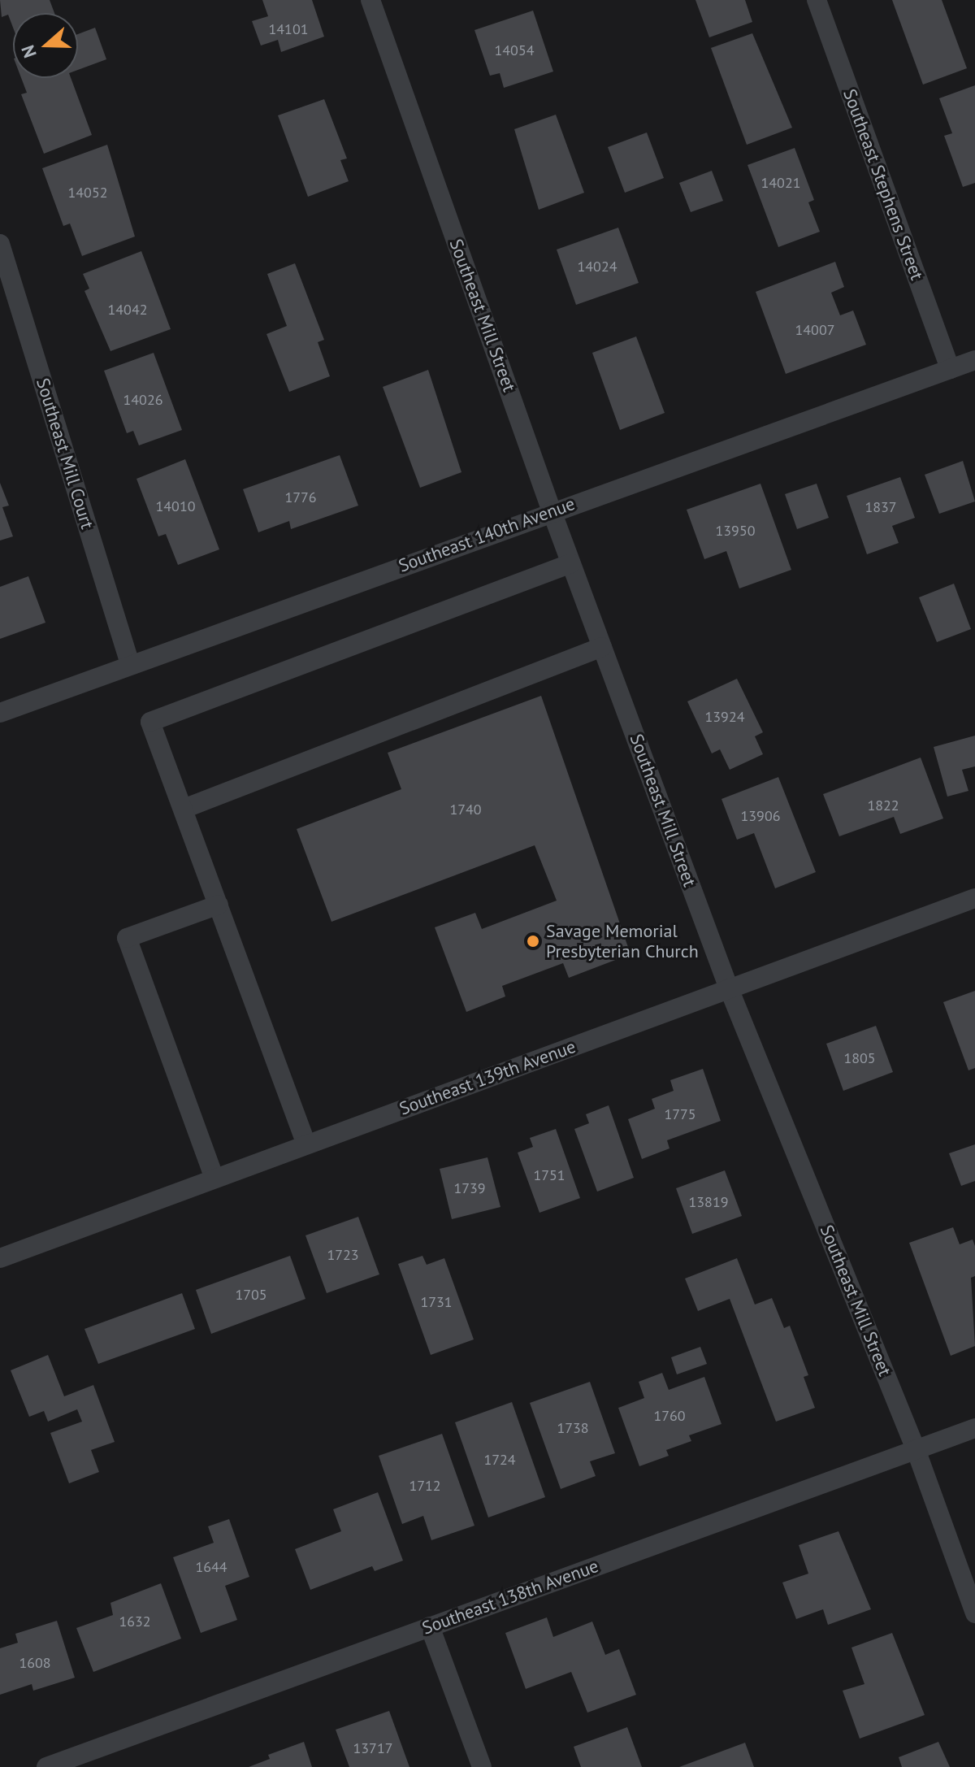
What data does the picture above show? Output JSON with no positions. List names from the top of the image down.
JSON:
{
  "streets": {
    "street": [
      "Southeast Stephens Street",
      "Southeast Mill Street",
      "Southeast Mill Court",
      "Southeast 140th Avenue",
      "Southeast 139th Avenue",
      "Southeast 138th Avenue"
    ]
  },
  "crossings": [
    ["Southeast Stephens Street", "Southeast 140th Avenue"],
    ["Southeast Mill Street", "Southeast 140th Avenue"],
    ["Southeast Mill Street", "Southeast 139th Avenue"],
    ["Southeast Mill Street", "Southeast 138th Avenue"],
    ["Southeast Mill Court", "Southeast 140th Avenue"]
  ],
  "places": ["Savage Memorial Presbyterian Church"],
  "house_numbers": [
    "14101",
    "14054",
    "14021",
    "14052",
    "14024",
    "14042",
    "14007",
    "14026",
    "1776",
    "14010",
    "1837",
    "13950",
    "13924",
    "1822",
    "1740",
    "13906",
    "1805",
    "1775",
    "1751",
    "1739",
    "13819",
    "1723",
    "1705",
    "1731",
    "1760",
    "1738",
    "1724",
    "1712",
    "1644",
    "1632",
    "1608",
    "13717"
  ],
  "north": "left"
}
